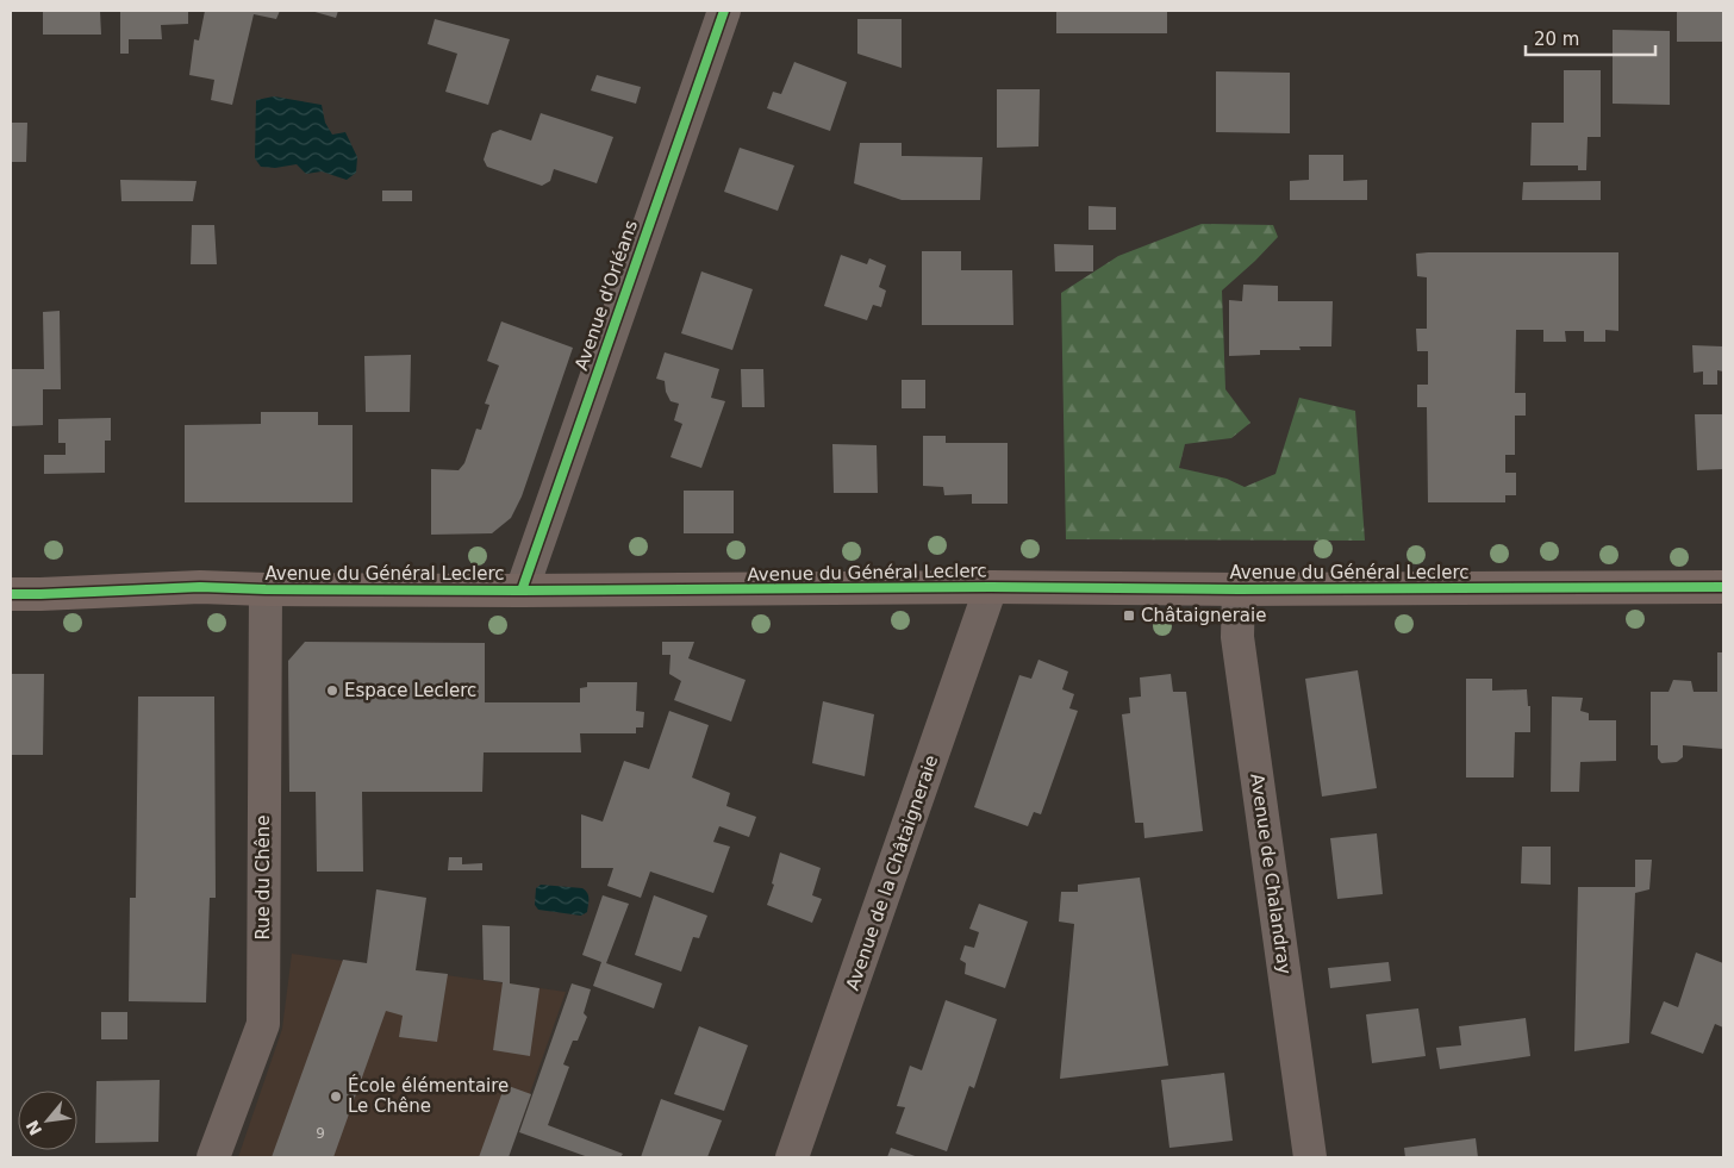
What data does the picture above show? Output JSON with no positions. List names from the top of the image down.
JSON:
{
  "streets": {
    "main road": ["Avenue du Général Leclerc"],
    "street": [
      "Avenue d'Orléans",
      "Avenue de la Châtaigneraie",
      "Avenue de Chalandray",
      "Rue du Chêne"
    ]
  },
  "crossings": [
    ["Avenue d'Orléans", "Avenue du Général Leclerc"],
    ["Avenue du Général Leclerc", "Avenue de la Châtaigneraie"],
    ["Avenue du Général Leclerc", "Avenue de Chalandray"],
    ["Avenue du Général Leclerc", "Rue du Chêne"]
  ],
  "places": {
    "transit": ["Châtaigneraie"],
    "other": ["Espace Leclerc", "École élémentaire Le Chêne"]
  },
  "house_numbers": ["9"],
  "scale_bar": "20 m",
  "north": "bottom left"
}
